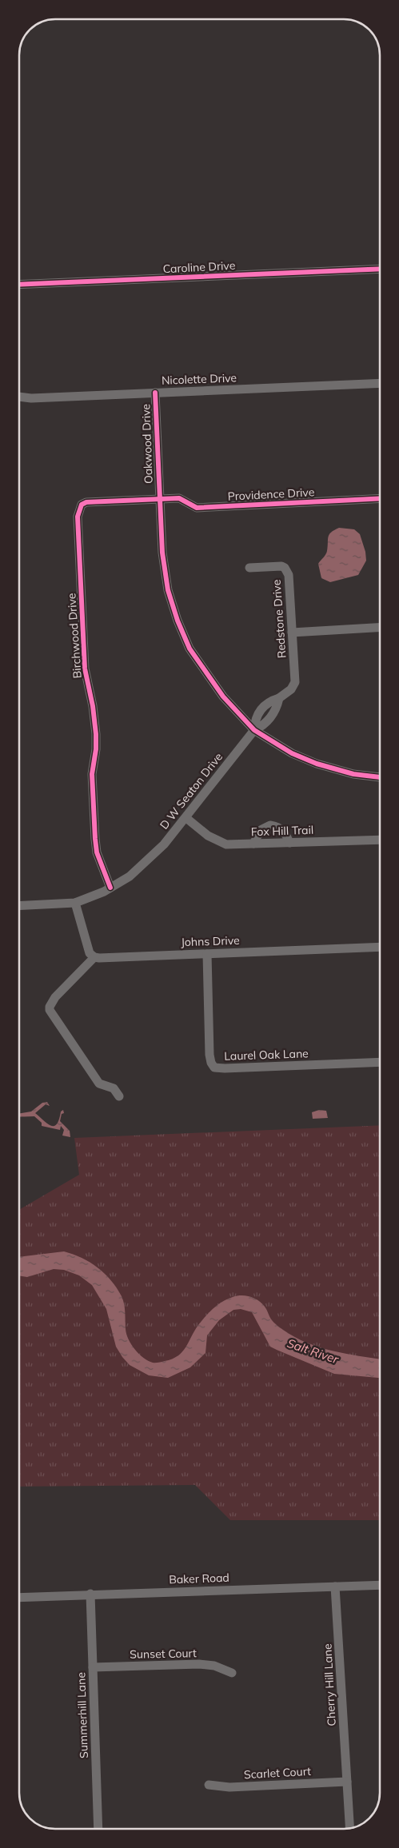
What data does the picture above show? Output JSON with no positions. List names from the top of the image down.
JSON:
{
  "streets": {
    "street": [
      "Caroline Drive",
      "Nicolette Drive",
      "Oakwood Drive",
      "Providence Drive",
      "Redstone Drive",
      "Birchwood Drive",
      "D W Seaton Drive",
      "Fox Hill Trail",
      "Johns Drive",
      "Laurel Oak Lane",
      "Baker Road",
      "Sunset Court",
      "Cherry Hill Lane",
      "Summerhill Lane",
      "Scarlet Court"
    ]
  },
  "crossings": [
    ["Nicolette Drive", "Oakwood Drive"],
    ["Oakwood Drive", "Providence Drive"],
    ["Oakwood Drive", "Redstone Drive"],
    ["Oakwood Drive", "Birchwood Drive"],
    ["Oakwood Drive", "D W Seaton Drive"],
    ["Providence Drive", "Birchwood Drive"],
    ["Redstone Drive", "D W Seaton Drive"],
    ["Birchwood Drive", "D W Seaton Drive"],
    ["D W Seaton Drive", "Fox Hill Trail"],
    ["Johns Drive", "Laurel Oak Lane"],
    ["Baker Road", "Cherry Hill Lane"],
    ["Baker Road", "Summerhill Lane"],
    ["Sunset Court", "Summerhill Lane"],
    ["Cherry Hill Lane", "Scarlet Court"]
  ],
  "water": ["Salt River"]
}
